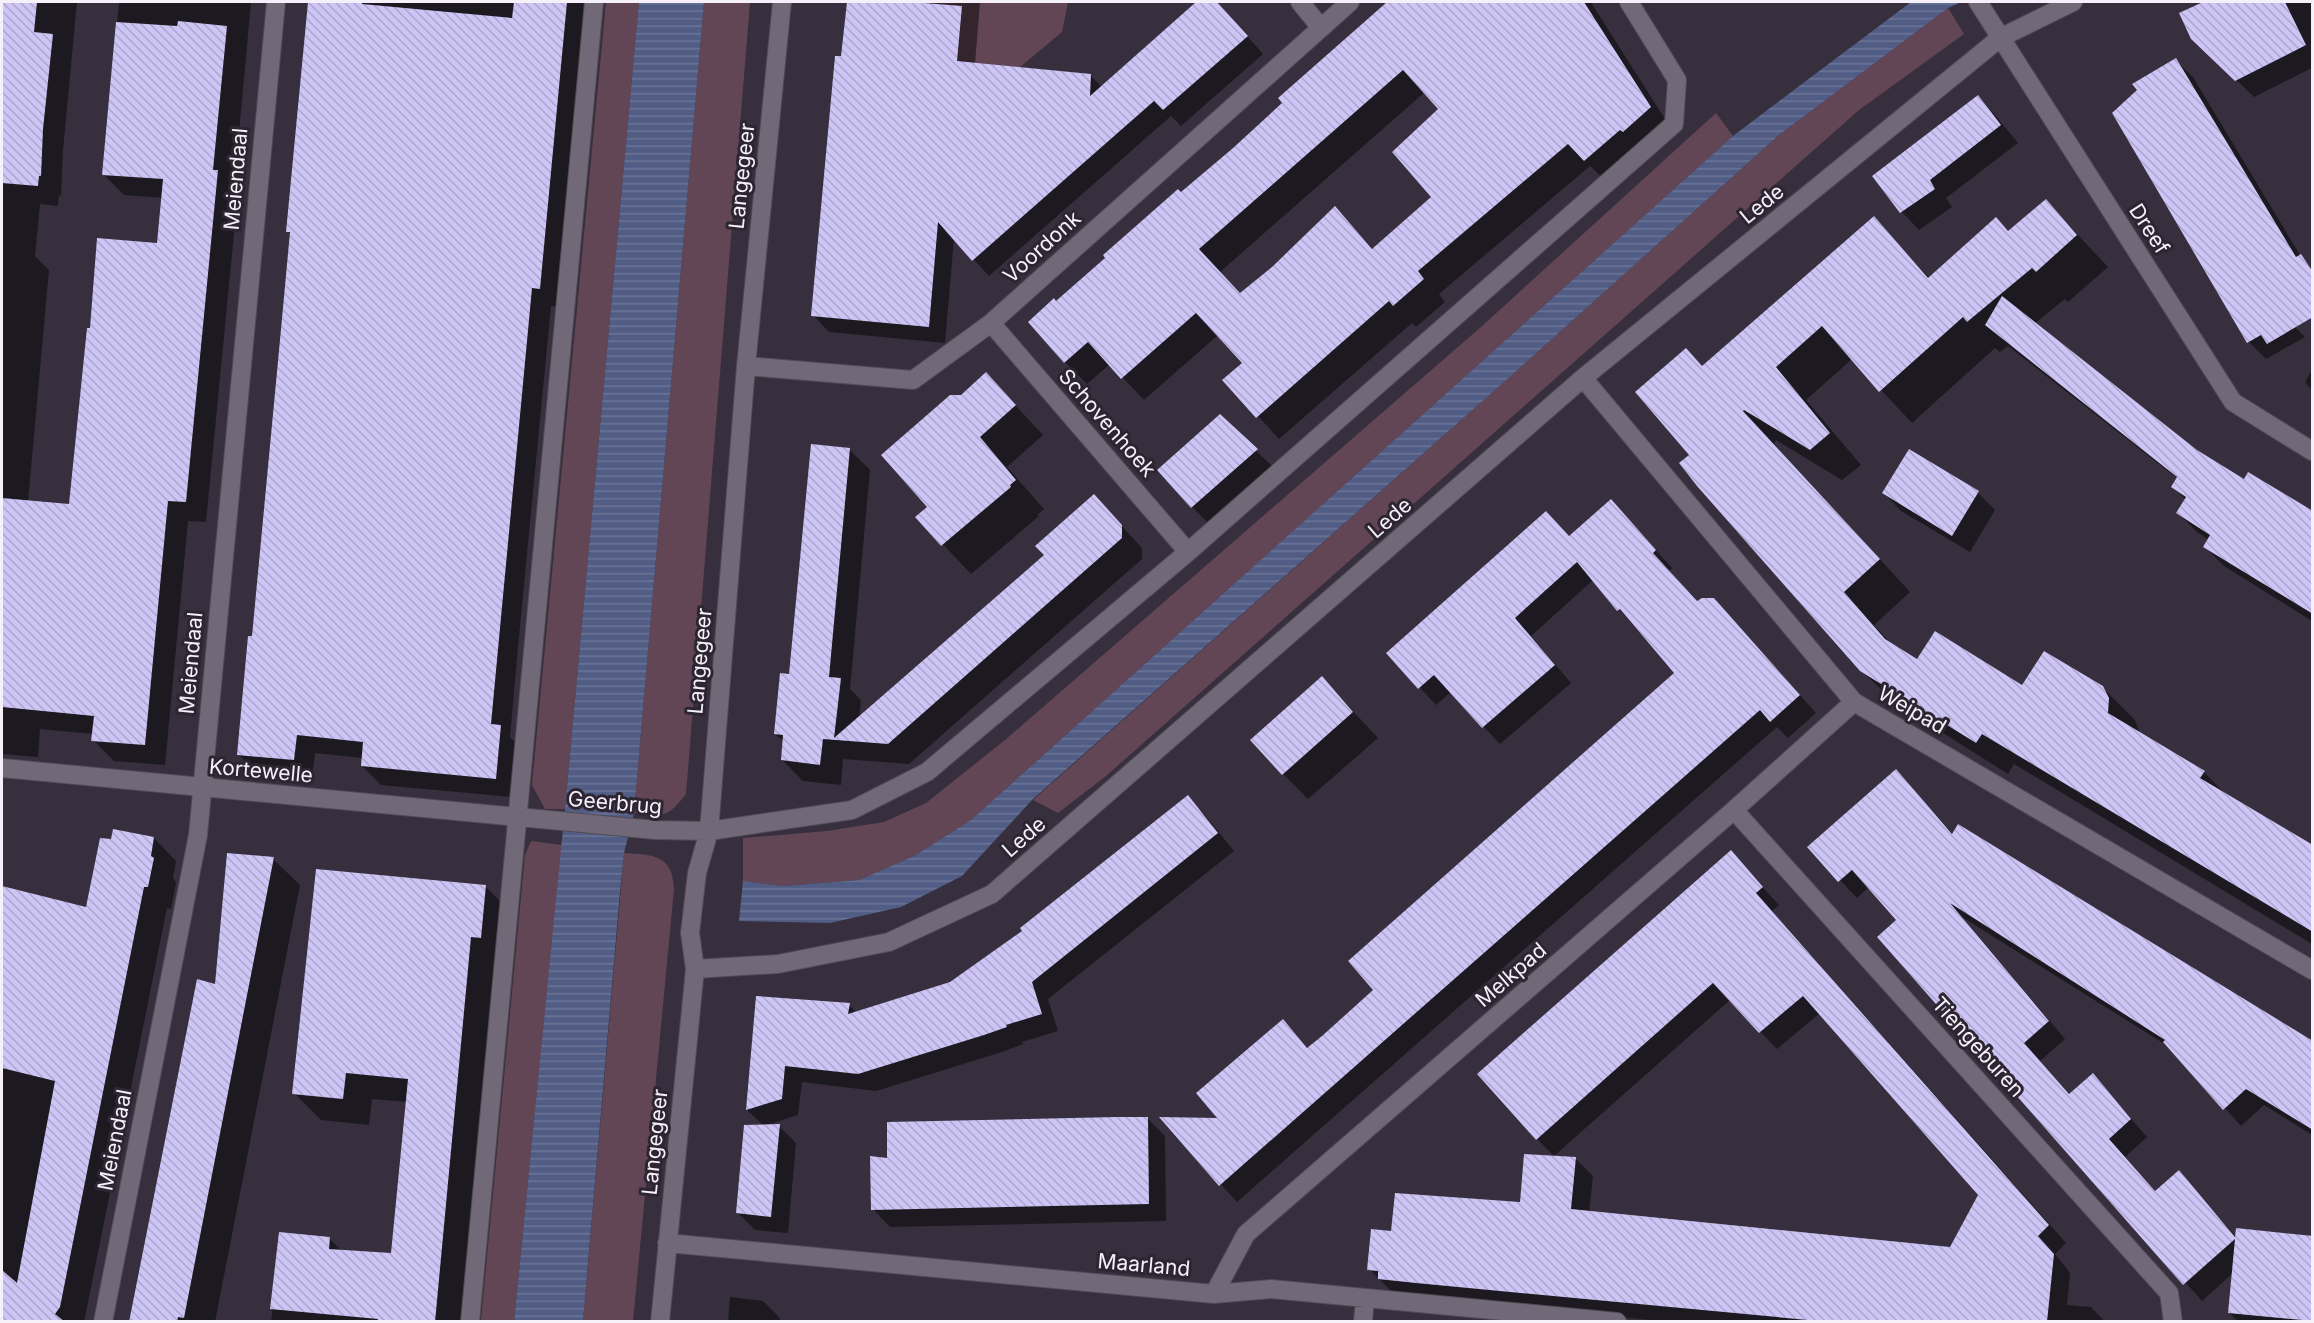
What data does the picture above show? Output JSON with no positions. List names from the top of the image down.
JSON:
{
  "streets": {
    "street": [
      "Langegeer",
      "Meiendaal",
      "Lede",
      "Dreef",
      "Voordonk",
      "Schovenhoek",
      "Weipad",
      "Kortewelle",
      "Geerbrug",
      "Melkpad",
      "Tiengeburen",
      "Maarland"
    ]
  },
  "crossings": [
    ["Langegeer", "Lede"],
    ["Langegeer", "Voordonk"],
    ["Langegeer", "Geerbrug"],
    ["Langegeer", "Maarland"],
    ["Meiendaal", "Kortewelle"],
    ["Lede", "Dreef"],
    ["Lede", "Weipad"],
    ["Voordonk", "Schovenhoek"],
    ["Weipad", "Melkpad"],
    ["Kortewelle", "Geerbrug"],
    ["Melkpad", "Tiengeburen"],
    ["Melkpad", "Maarland"]
  ]
}
